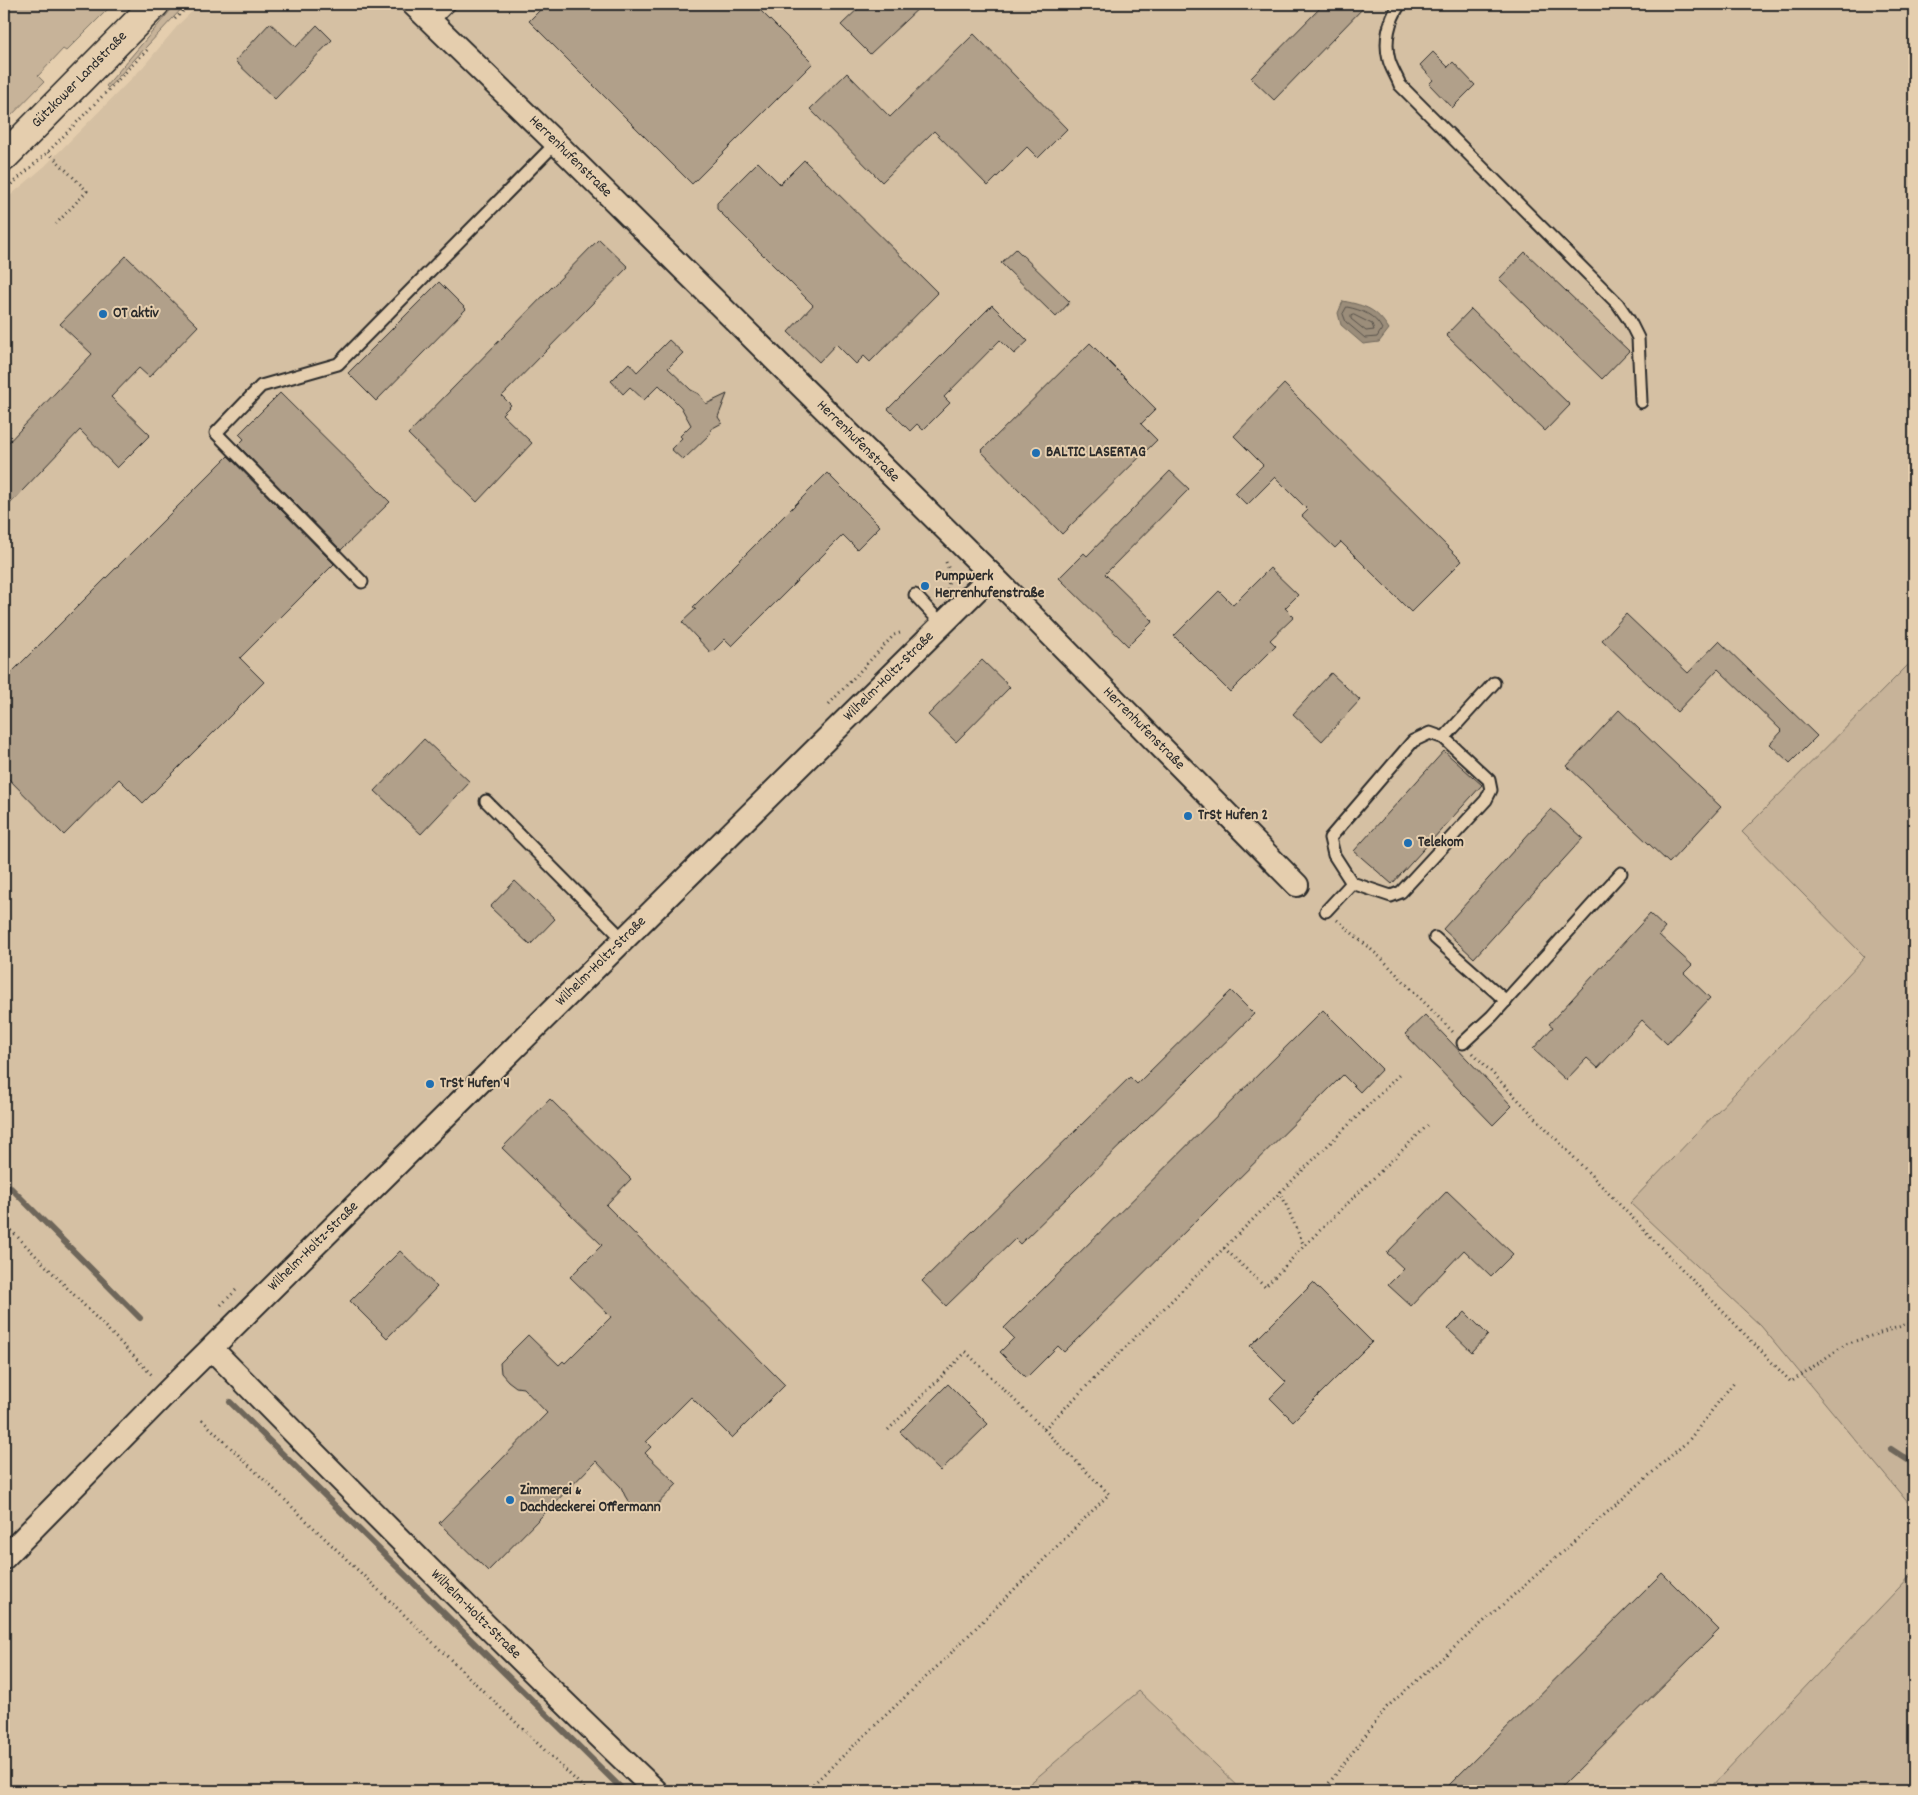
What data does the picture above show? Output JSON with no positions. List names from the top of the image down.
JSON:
{
  "streets": {
    "main road": ["Gützkower Landstraße"],
    "street": ["Herrenhufenstraße", "Wilhelm-Holtz-Straße"]
  },
  "crossings": [
    ["Herrenhufenstraße", "Wilhelm-Holtz-Straße"]
  ],
  "places": [
    "OT aktiv",
    "BALTIC LASERTAG",
    "Pumpwerk Herrenhufenstraße",
    "TrSt Hufen 2",
    "Telekom",
    "TrSt Hufen 4",
    "Zimmerei & Dachdeckerei Offermann"
  ]
}
